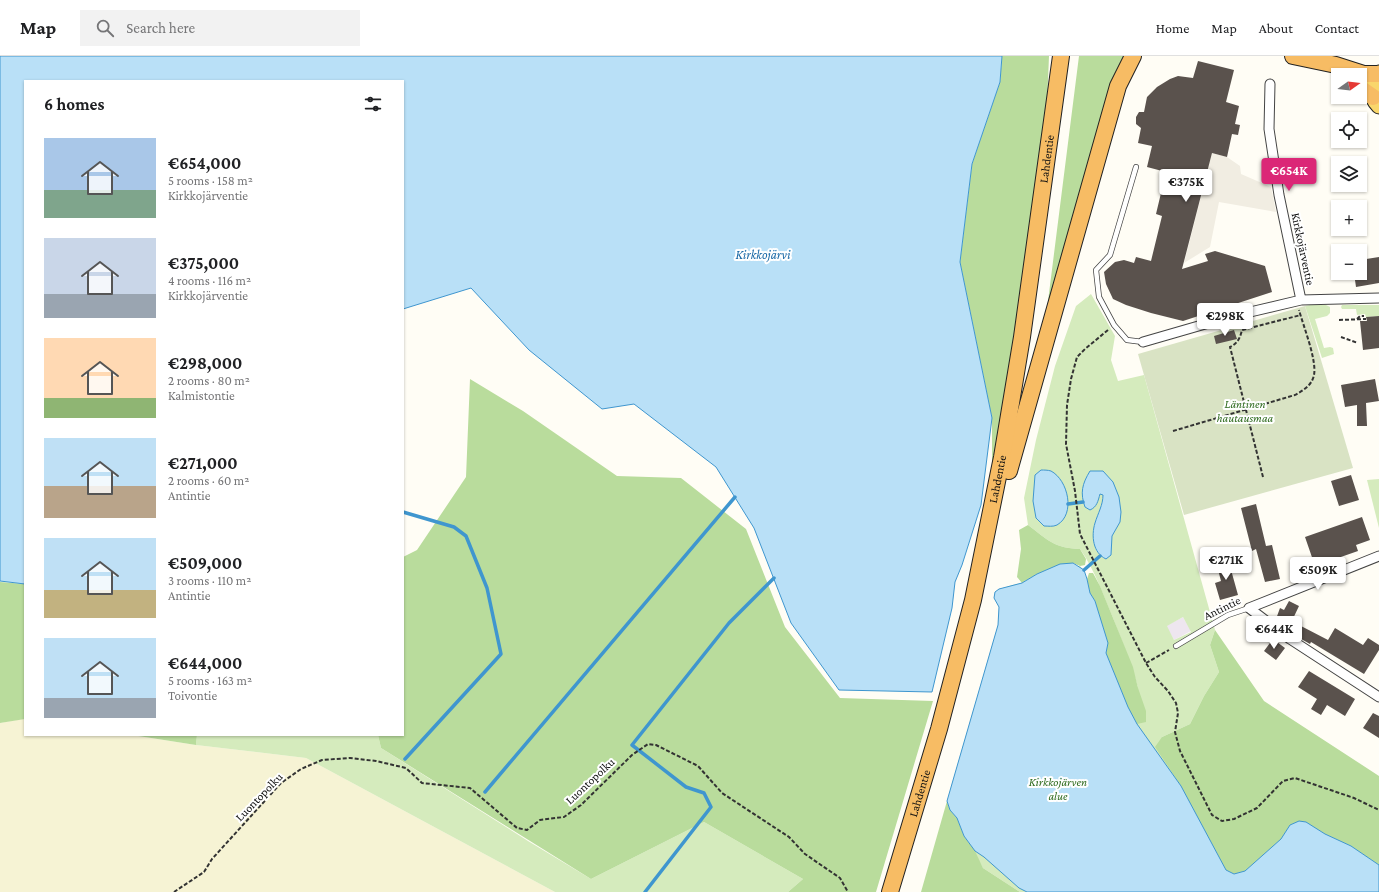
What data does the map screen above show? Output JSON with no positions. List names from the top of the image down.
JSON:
{
  "streets": {
    "highway": ["Lahdentie"],
    "street": ["Kirkkojärventie", "Antintie"],
    "path": ["Luontopolku"]
  },
  "water": ["Kirkkojärvi"],
  "parks": ["Läntinen hautausmaa", "Kirkkojärven alue"],
  "north": "right",
  "page": {
    "header": "Map",
    "search": "Search here",
    "nav": [
      "Home",
      "Map",
      "About",
      "Contact"
    ],
    "map_buttons": ["+", "−"],
    "heading": "6 homes",
    "list": [
      {
        "name": "€654,000",
        "note": "5 rooms · 158 m² · Kirkkojärventie"
      },
      {
        "name": "€375,000",
        "note": "4 rooms · 116 m² · Kirkkojärventie"
      },
      {
        "name": "€298,000",
        "note": "2 rooms · 80 m² · Kalmistontie"
      },
      {
        "name": "€271,000",
        "note": "2 rooms · 60 m² · Antintie"
      },
      {
        "name": "€509,000",
        "note": "3 rooms · 110 m² · Antintie"
      },
      {
        "name": "€644,000",
        "note": "5 rooms · 163 m² · Toivontie"
      }
    ],
    "price": [
      "€654K",
      "€375K",
      "€298K",
      "€271K",
      "€509K",
      "€644K"
    ]
  }
}
